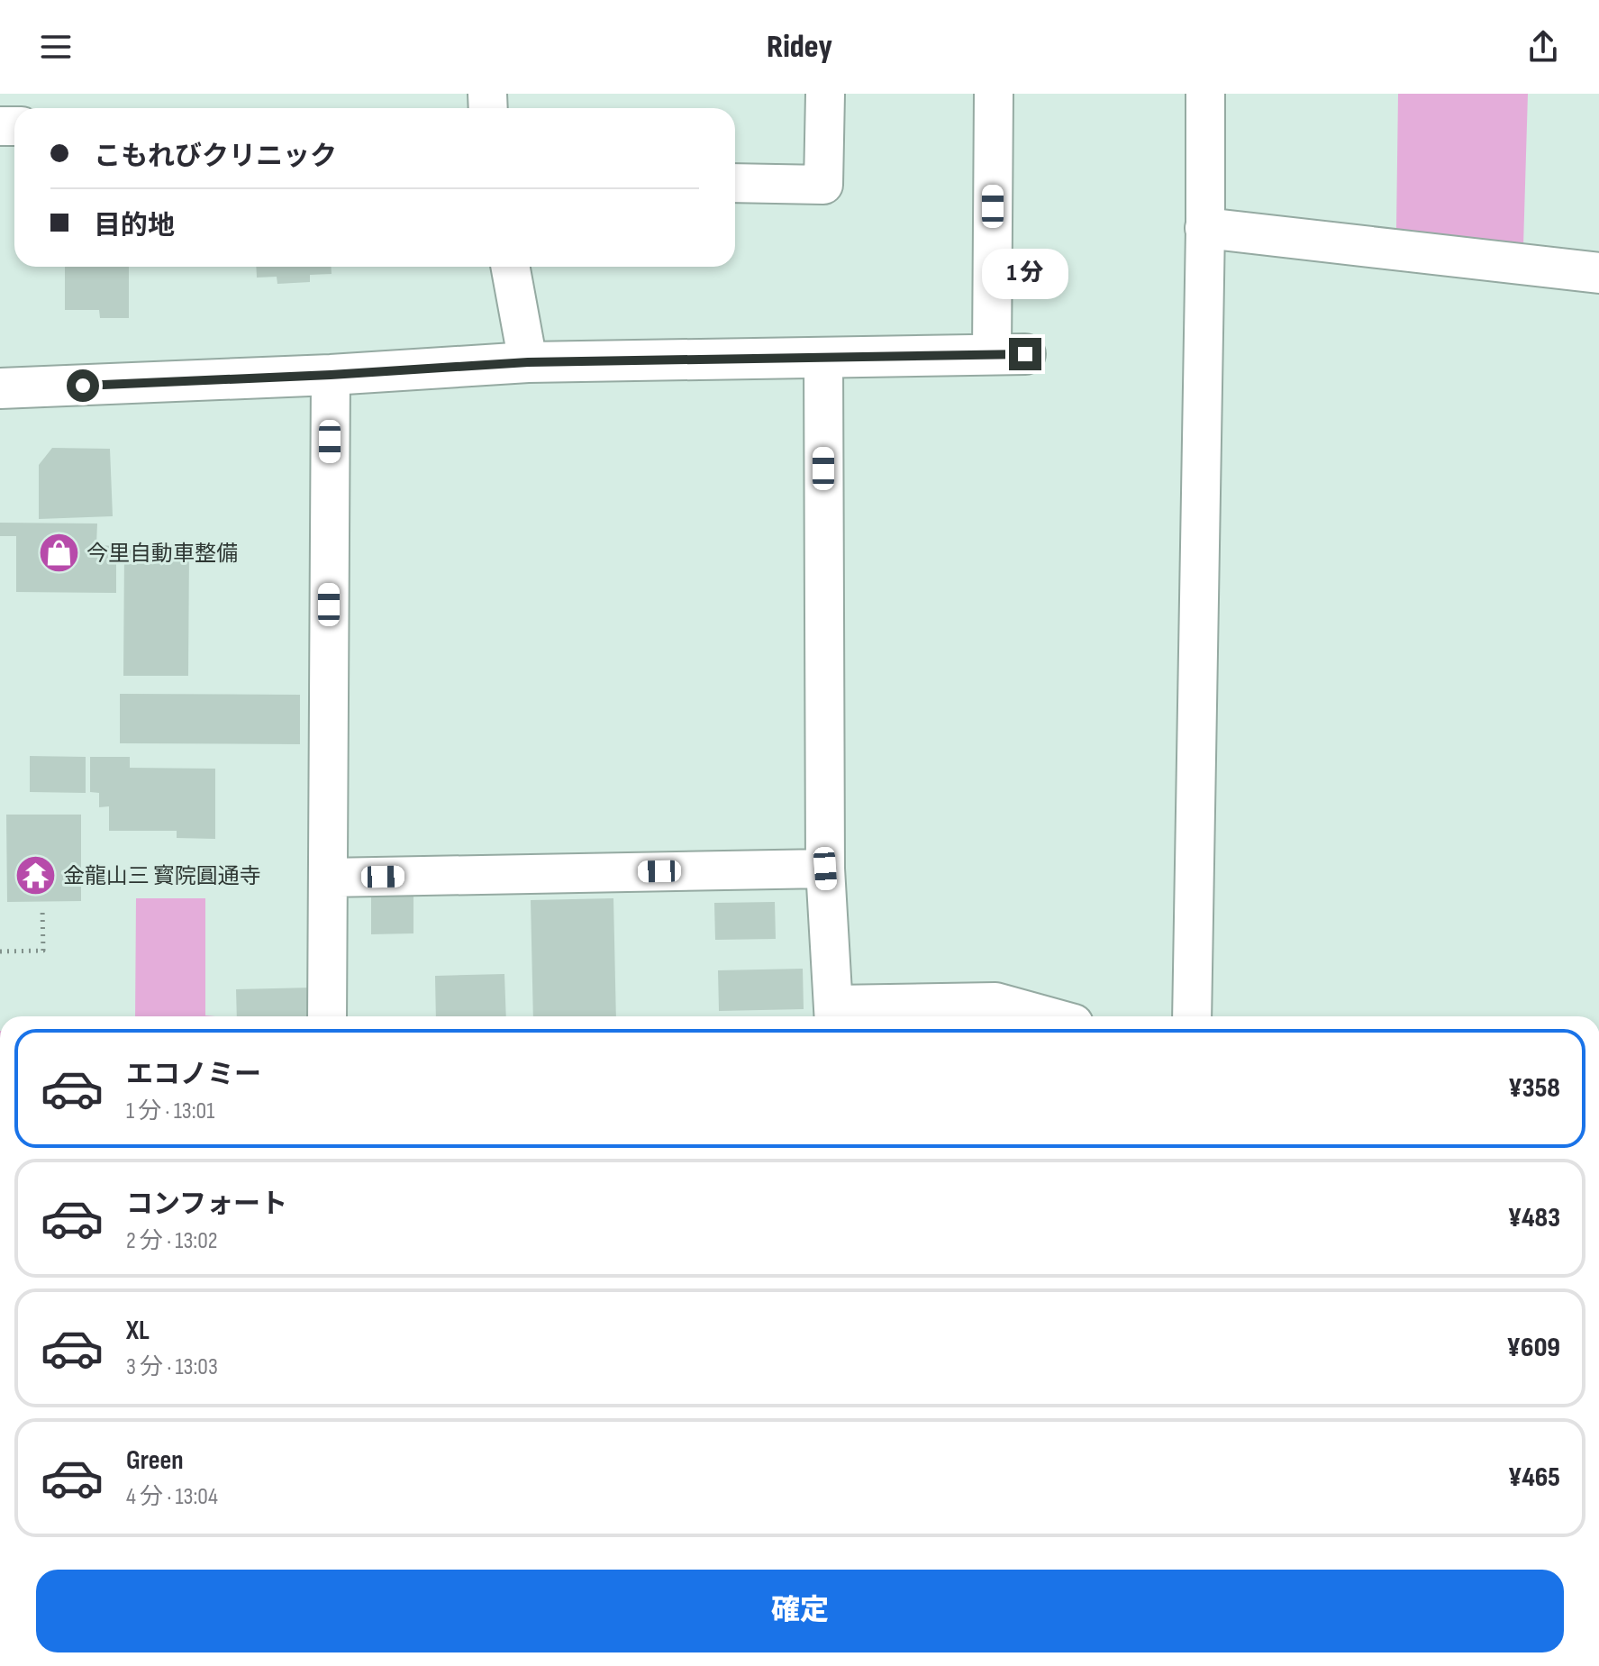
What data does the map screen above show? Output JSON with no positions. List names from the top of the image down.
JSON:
{
  "places": {
    "shop": ["今里自動車整備"],
    "temple": ["金龍山三 寳院圓通寺"]
  },
  "page": {
    "header": "Ridey",
    "banner": ["こもれびクリニック", "目的地"],
    "bubble": "1 分",
    "list": [
      {
        "name": "エコノミー",
        "note": "1 分 · 13:01",
        "value": "¥358"
      },
      {
        "name": "コンフォート",
        "note": "2 分 · 13:02",
        "value": "¥483"
      },
      {
        "name": "XL",
        "note": "3 分 · 13:03",
        "value": "¥609"
      },
      {
        "name": "Green",
        "note": "4 分 · 13:04",
        "value": "¥465"
      }
    ],
    "buttons": "確定"
  }
}
